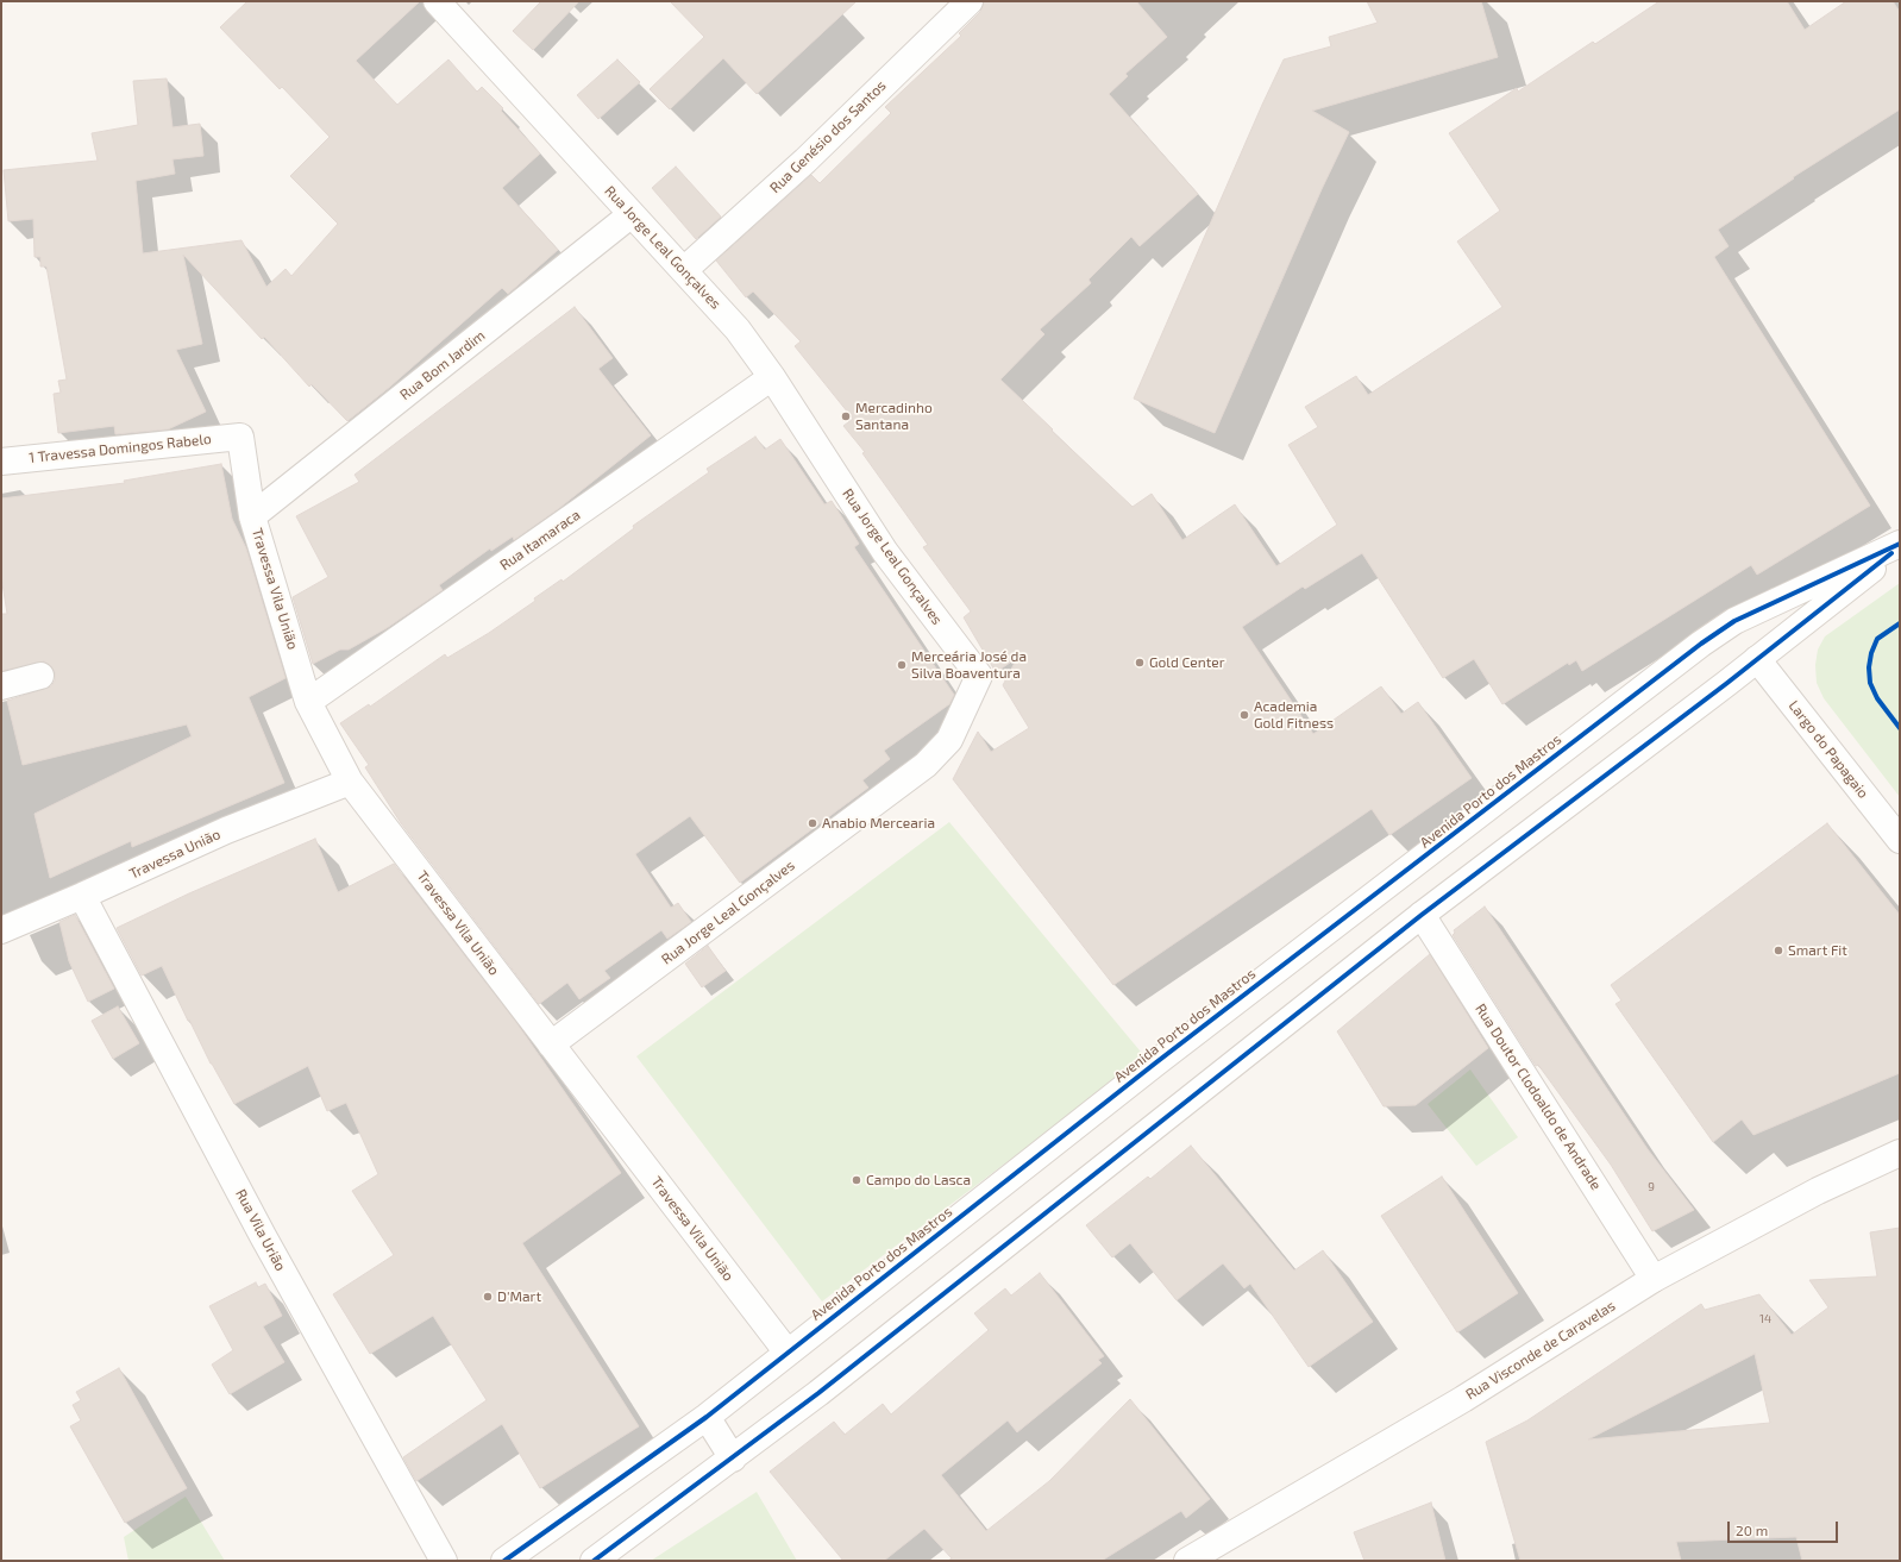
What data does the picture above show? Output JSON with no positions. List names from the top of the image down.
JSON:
{
  "streets": {
    "street": [
      "Rua Genésio dos Santos",
      "Rua Jorge Leal Gonçalves",
      "Rua Bom Jardim",
      "1 Travessa Domingos Rabelo",
      "Rua Itamaraca",
      "Travessa Vila União",
      "Largo do Papagaio",
      "Avenida Porto dos Mastros",
      "Travessa União",
      "Rua Doutor Clodoaldo de Andrade",
      "Rua Vila Urião",
      "Rua Visconde de Caravelas"
    ]
  },
  "crossings": [
    ["Rua Genésio dos Santos", "Rua Jorge Leal Gonçalves"],
    ["Rua Jorge Leal Gonçalves", "Rua Bom Jardim"],
    ["Rua Jorge Leal Gonçalves", "Rua Itamaraca"],
    ["Rua Jorge Leal Gonçalves", "Travessa Vila União"],
    ["Rua Bom Jardim", "Travessa Vila União"],
    ["1 Travessa Domingos Rabelo", "Travessa Vila União"],
    ["Rua Itamaraca", "Travessa Vila União"],
    ["Travessa Vila União", "Avenida Porto dos Mastros"],
    ["Travessa Vila União", "Travessa União"],
    ["Largo do Papagaio", "Avenida Porto dos Mastros"],
    ["Avenida Porto dos Mastros", "Rua Doutor Clodoaldo de Andrade"],
    ["Travessa União", "Rua Vila Urião"],
    ["Rua Doutor Clodoaldo de Andrade", "Rua Visconde de Caravelas"]
  ],
  "places": [
    "Mercadinho Santana",
    "Gold Center",
    "Merceária José da Silva Boaventura",
    "Academia Gold Fitness",
    "Anabio Mercearia",
    "Smart Fit",
    "Campo do Lasca",
    "D'Mart"
  ],
  "house_numbers": ["9", "14"],
  "scale_bar": "20 m"
}
